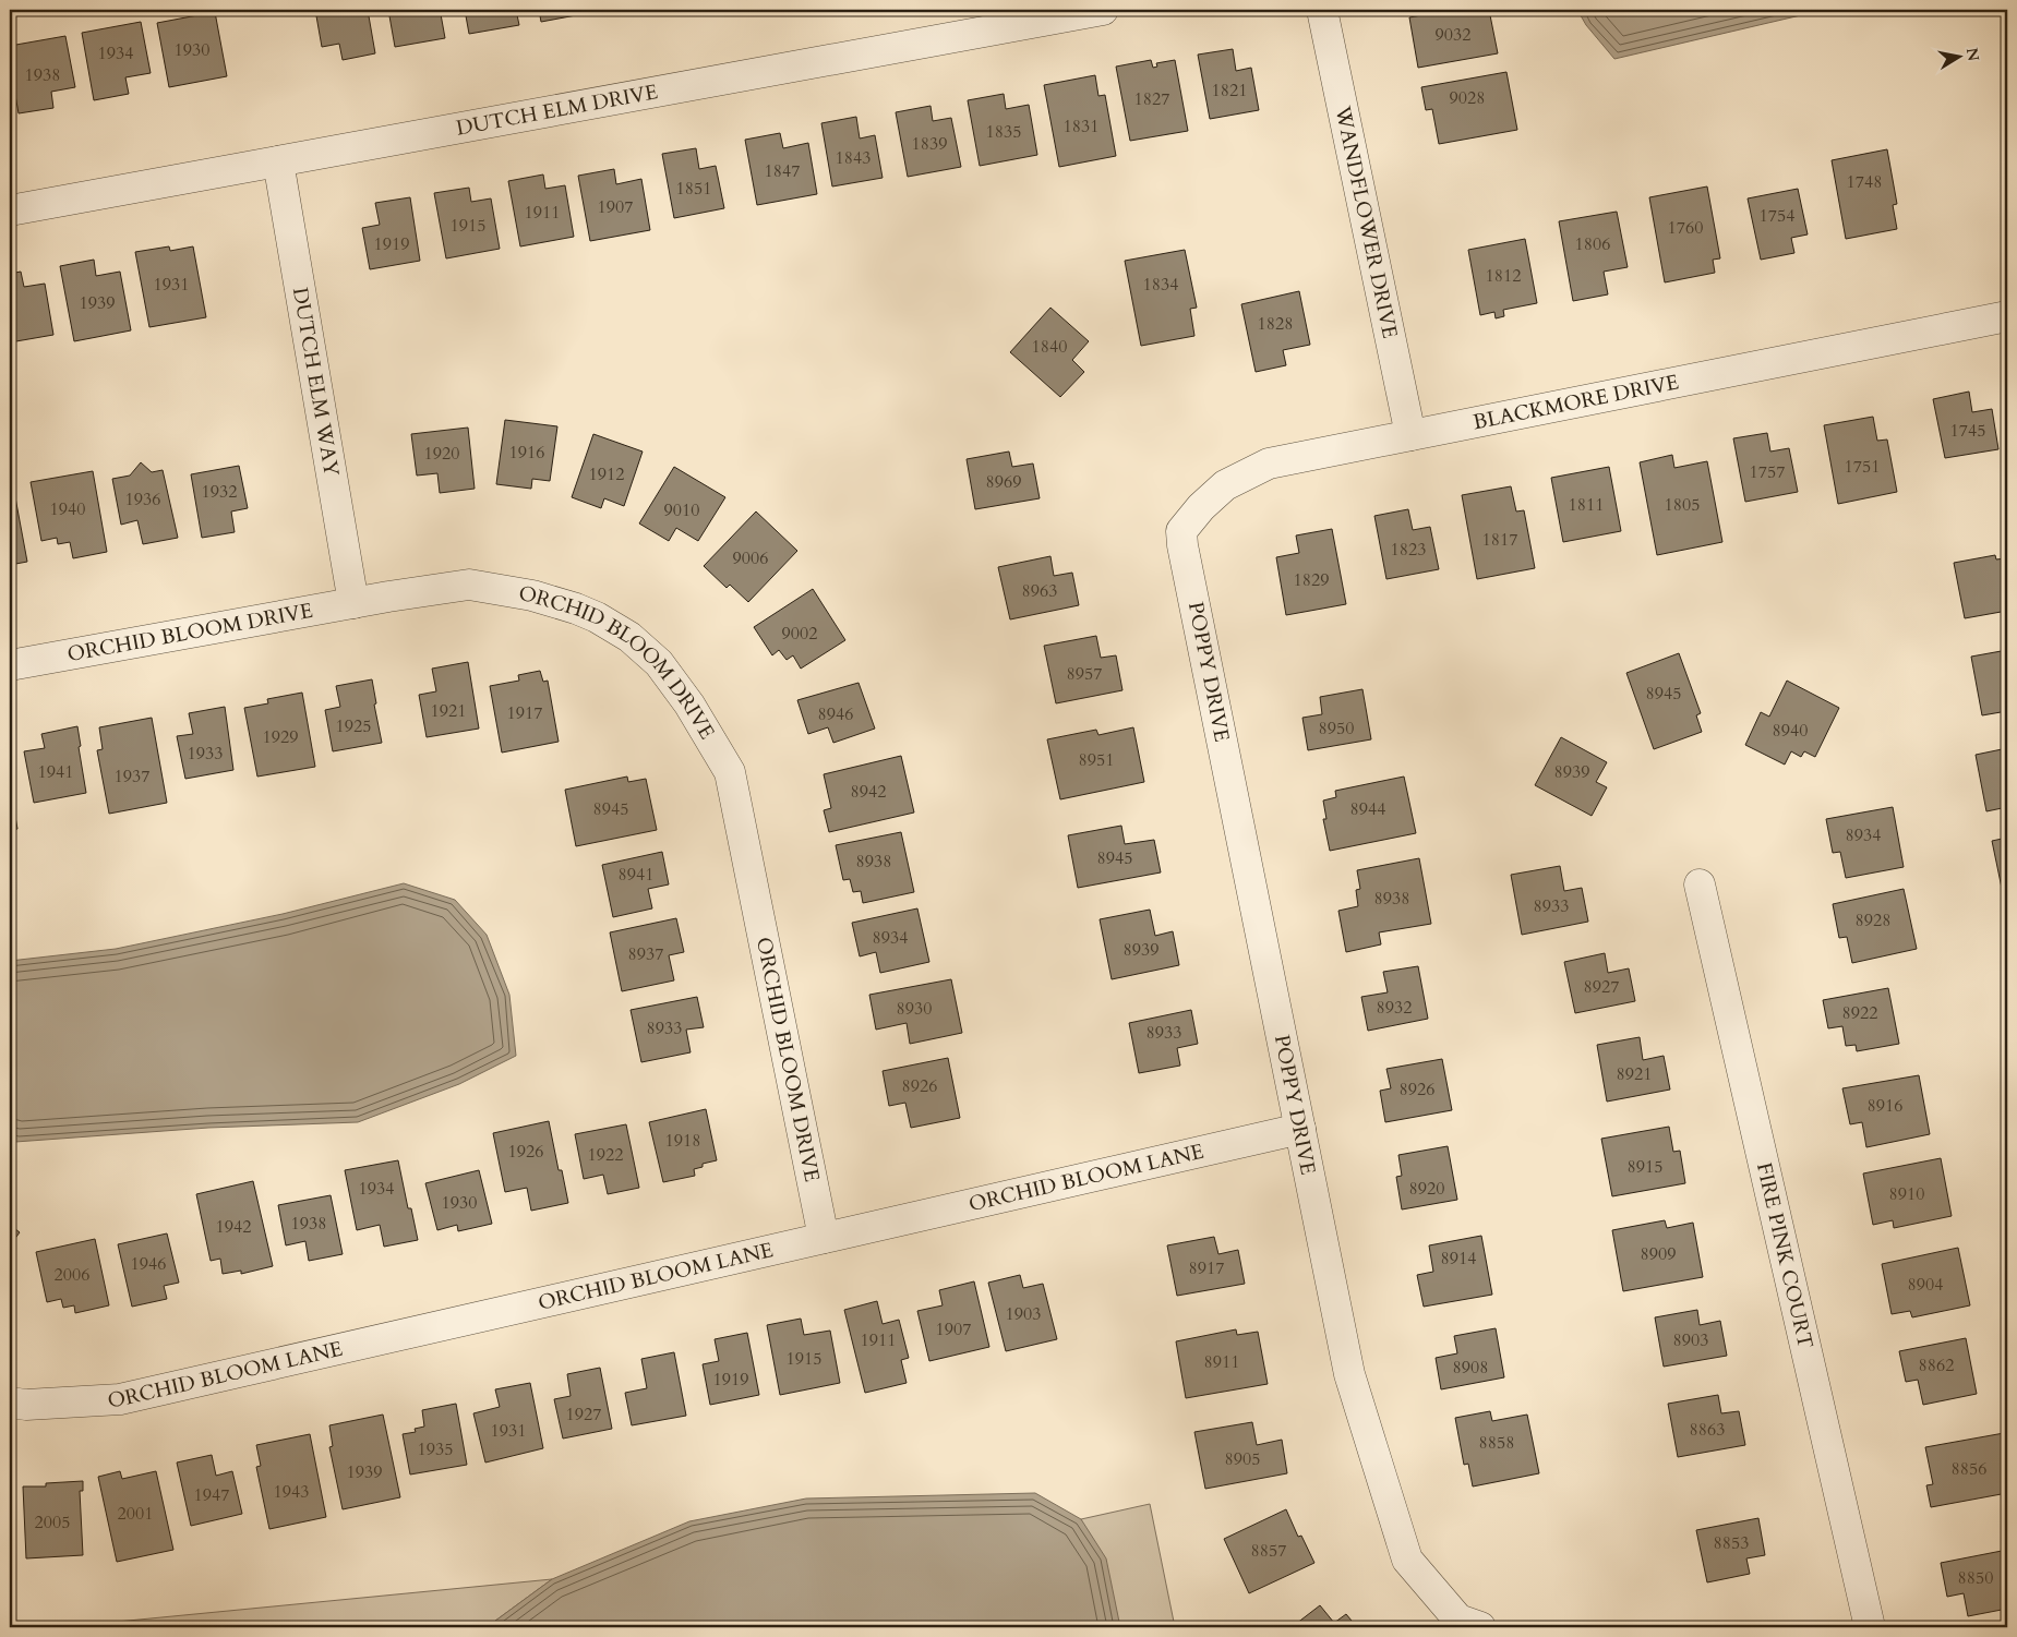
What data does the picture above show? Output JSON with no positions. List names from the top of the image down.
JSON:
{
  "streets": {
    "street": [
      "DUTCH ELM DRIVE",
      "WANDFLOWER DRIVE",
      "DUTCH ELM WAY",
      "BLACKMORE DRIVE",
      "ORCHID BLOOM DRIVE",
      "POPPY DRIVE",
      "ORCHID BLOOM LANE",
      "FIRE PINK COURT"
    ]
  },
  "crossings": [
    ["DUTCH ELM DRIVE", "DUTCH ELM WAY"],
    ["WANDFLOWER DRIVE", "BLACKMORE DRIVE"],
    ["DUTCH ELM WAY", "ORCHID BLOOM DRIVE"],
    ["BLACKMORE DRIVE", "POPPY DRIVE"],
    ["ORCHID BLOOM DRIVE", "ORCHID BLOOM LANE"],
    ["POPPY DRIVE", "ORCHID BLOOM LANE"]
  ],
  "house_numbers": [
    "9032",
    "1930",
    "1934",
    "1938",
    "1821",
    "9028",
    "1827",
    "1831",
    "1835",
    "1839",
    "1843",
    "1847",
    "1748",
    "1851",
    "1907",
    "1911",
    "1754",
    "1915",
    "1760",
    "1919",
    "1806",
    "1812",
    "1931",
    "1834",
    "1939",
    "1828",
    "1840",
    "1745",
    "1916",
    "1920",
    "1751",
    "1757",
    "1912",
    "8969",
    "1932",
    "1936",
    "1811",
    "1805",
    "1940",
    "9010",
    "1817",
    "1823",
    "9006",
    "1829",
    "8963",
    "9002",
    "8957",
    "8945",
    "1921",
    "1917",
    "8946",
    "1925",
    "8950",
    "8940",
    "1929",
    "1933",
    "8951",
    "1941",
    "8939",
    "1937",
    "8942",
    "8945",
    "8944",
    "8934",
    "8945",
    "8938",
    "8941",
    "8938",
    "8933",
    "8928",
    "8934",
    "8939",
    "8937",
    "8927",
    "8932",
    "8930",
    "8922",
    "8933",
    "8933",
    "8921",
    "8926",
    "8926",
    "8916",
    "1918",
    "1926",
    "1922",
    "8915",
    "1934",
    "8920",
    "8910",
    "1930",
    "1938",
    "1942",
    "8909",
    "8914",
    "1946",
    "8917",
    "2006",
    "8904",
    "1903",
    "1907",
    "1911",
    "8903",
    "1915",
    "8911",
    "8862",
    "8908",
    "1919",
    "1927",
    "8863",
    "1931",
    "8858",
    "1935",
    "8905",
    "8856",
    "1939",
    "1943",
    "1947",
    "2001",
    "2005",
    "8853",
    "8857",
    "8850"
  ],
  "north": "right"
}
